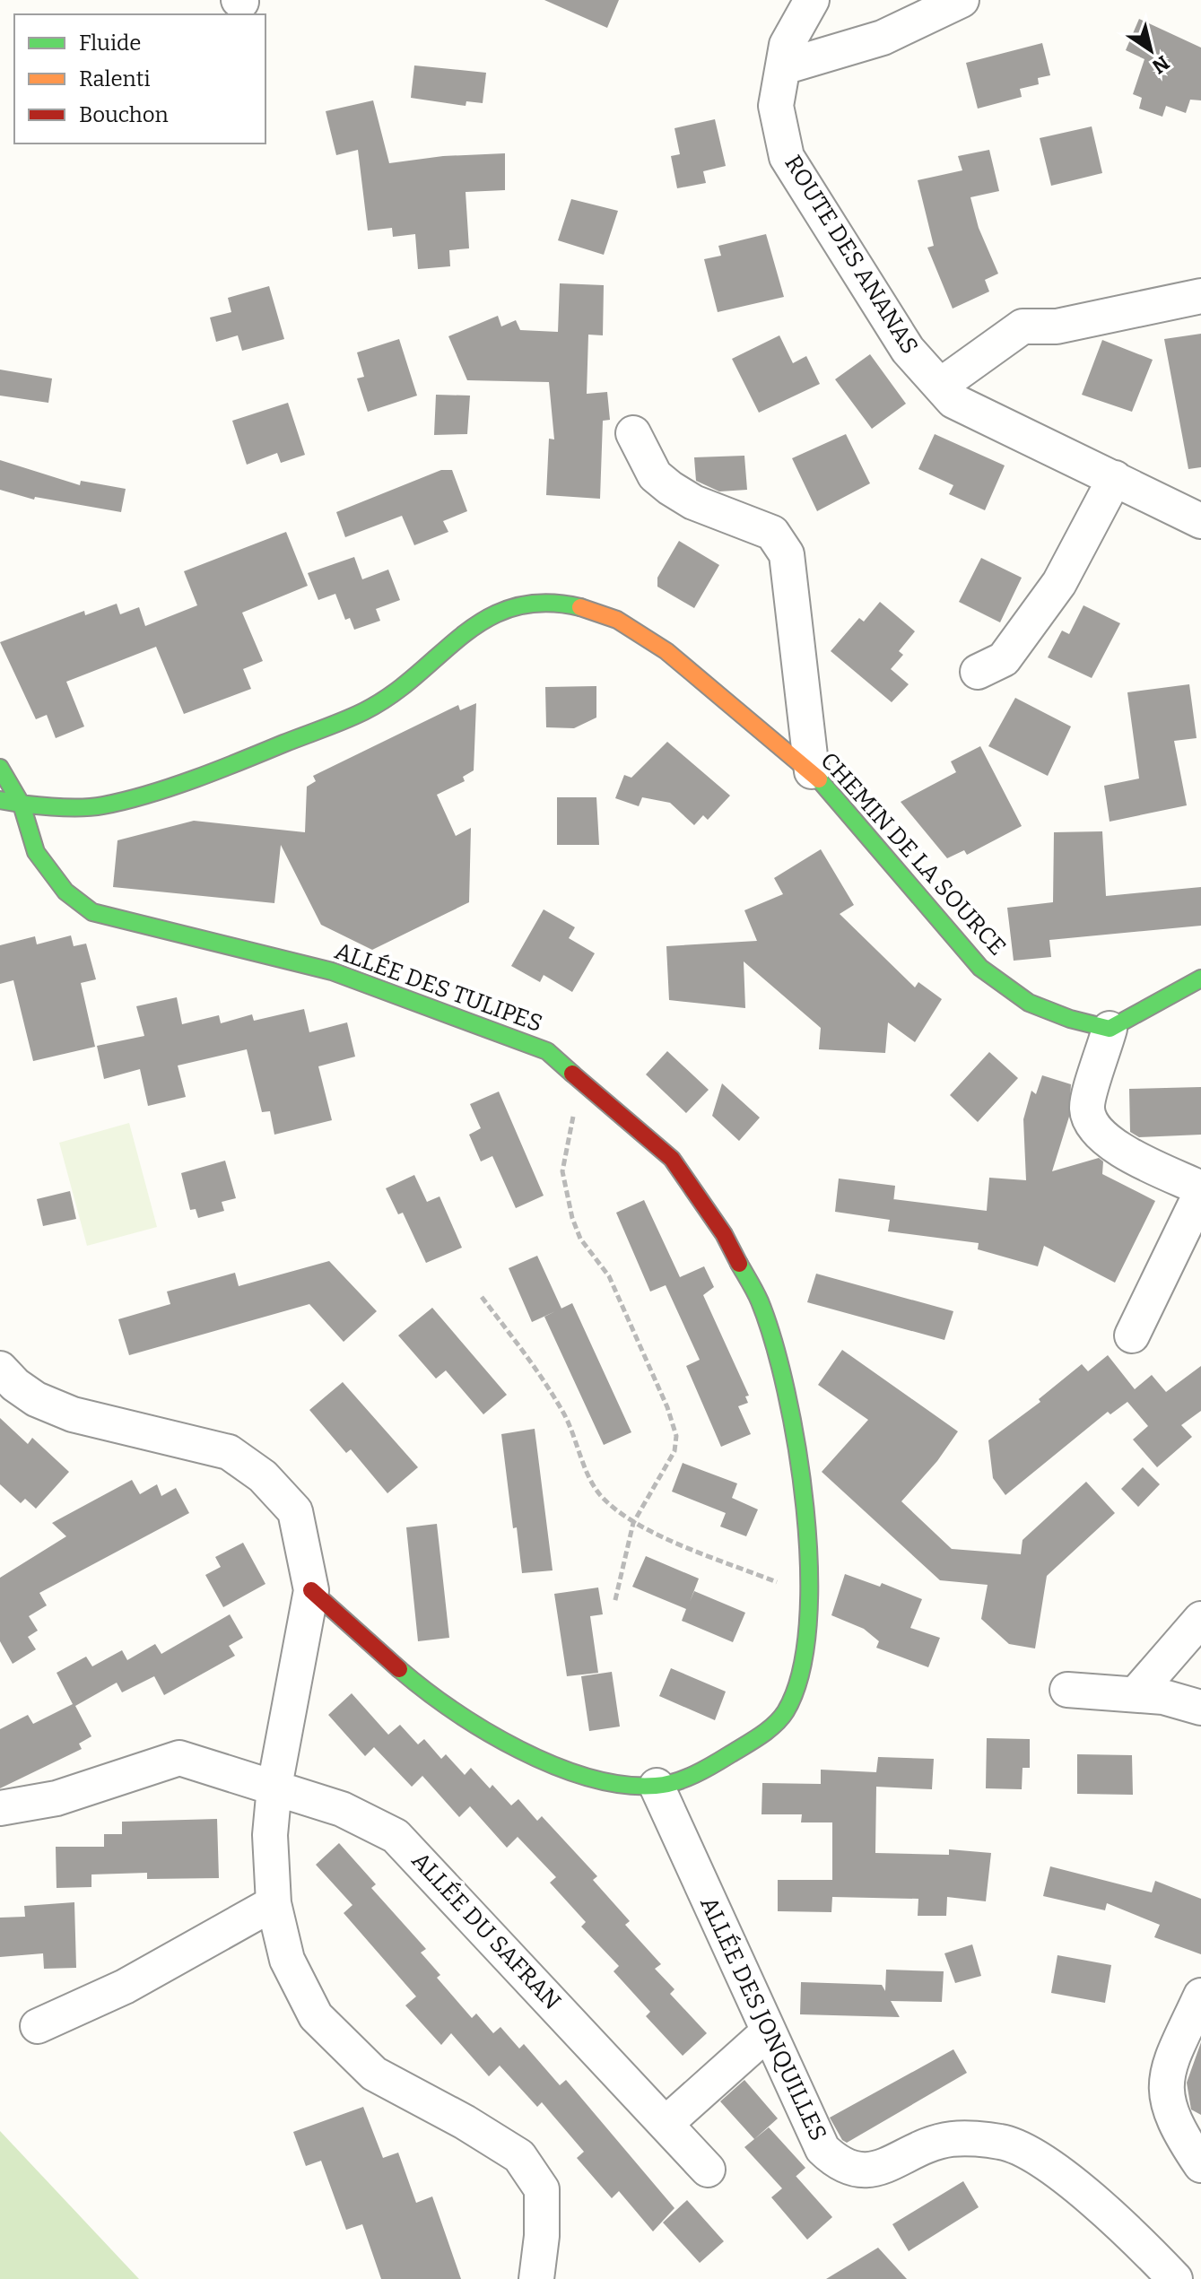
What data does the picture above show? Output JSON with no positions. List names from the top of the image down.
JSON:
{
  "streets": {
    "street": [
      "ROUTE DES ANANAS",
      "CHEMIN DE LA SOURCE",
      "ALLÉE DES TULIPES",
      "ALLÉE DU SAFRAN",
      "ALLÉE DES JONQUILLES"
    ]
  },
  "crossings": [
    ["CHEMIN DE LA SOURCE", "ALLÉE DES TULIPES"],
    ["ALLÉE DES TULIPES", "ALLÉE DES JONQUILLES"]
  ],
  "legend": ["Fluide", "Ralenti", "Bouchon"],
  "north": "bottom right"
}
